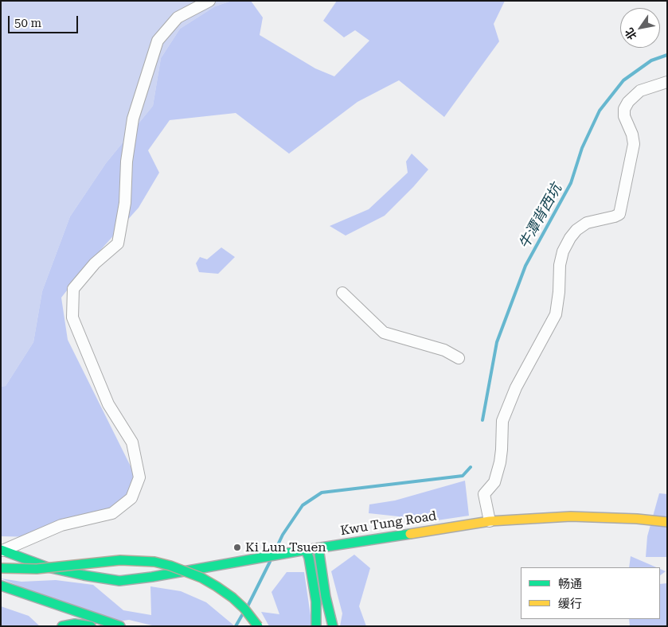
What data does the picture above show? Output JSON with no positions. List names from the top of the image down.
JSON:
{
  "streets": {
    "main road": ["Kwu Tung Road"]
  },
  "water": ["牛潭背西坑"],
  "places": ["Ki Lun Tsuen"],
  "legend": ["畅通", "缓行"],
  "scale_bar": "50 m",
  "north": "bottom left"
}
